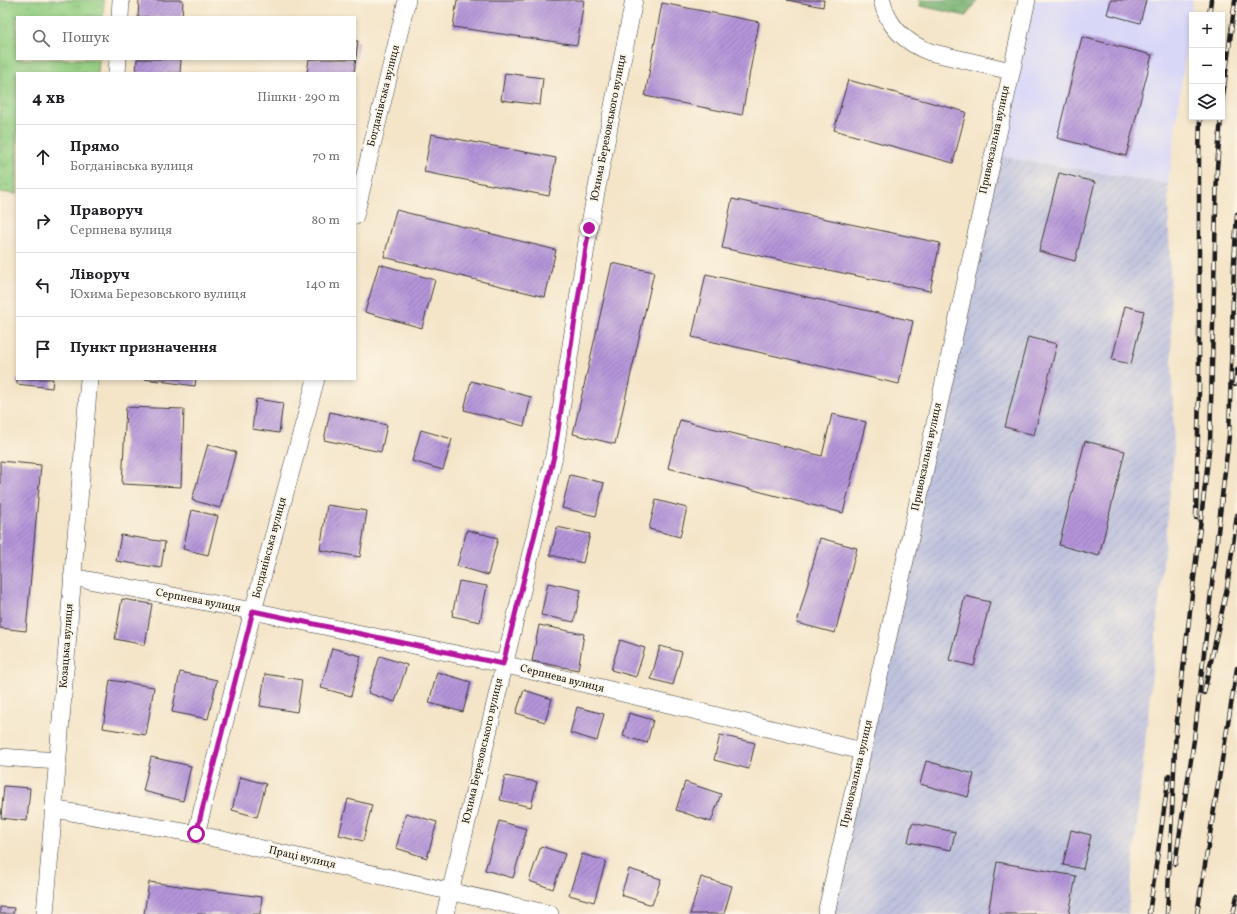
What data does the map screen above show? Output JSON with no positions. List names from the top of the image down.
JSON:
{
  "streets": {
    "street": [
      "Богданівська вулиця",
      "Юхима Березовського вулиця",
      "Привокзальна вулиця",
      "Серпнева вулиця",
      "Козацька вулиця",
      "Праці вулиця"
    ]
  },
  "crossings": [
    ["Богданівська вулиця", "Серпнева вулиця"],
    ["Богданівська вулиця", "Праці вулиця"],
    ["Юхима Березовського вулиця", "Серпнева вулиця"],
    ["Юхима Березовського вулиця", "Праці вулиця"],
    ["Привокзальна вулиця", "Серпнева вулиця"],
    ["Серпнева вулиця", "Козацька вулиця"],
    ["Козацька вулиця", "Праці вулиця"]
  ],
  "page": {
    "map_buttons": ["+", "−"],
    "search": "Пошук",
    "heading": ["4 хв", "Пішки · 290 m"],
    "list": [
      ["Прямо", "Богданівська вулиця", "70 m"],
      ["Праворуч", "Серпнева вулиця", "80 m"],
      ["Ліворуч", "Юхима Березовського вулиця", "140 m"],
      "Пункт призначення"
    ]
  }
}
